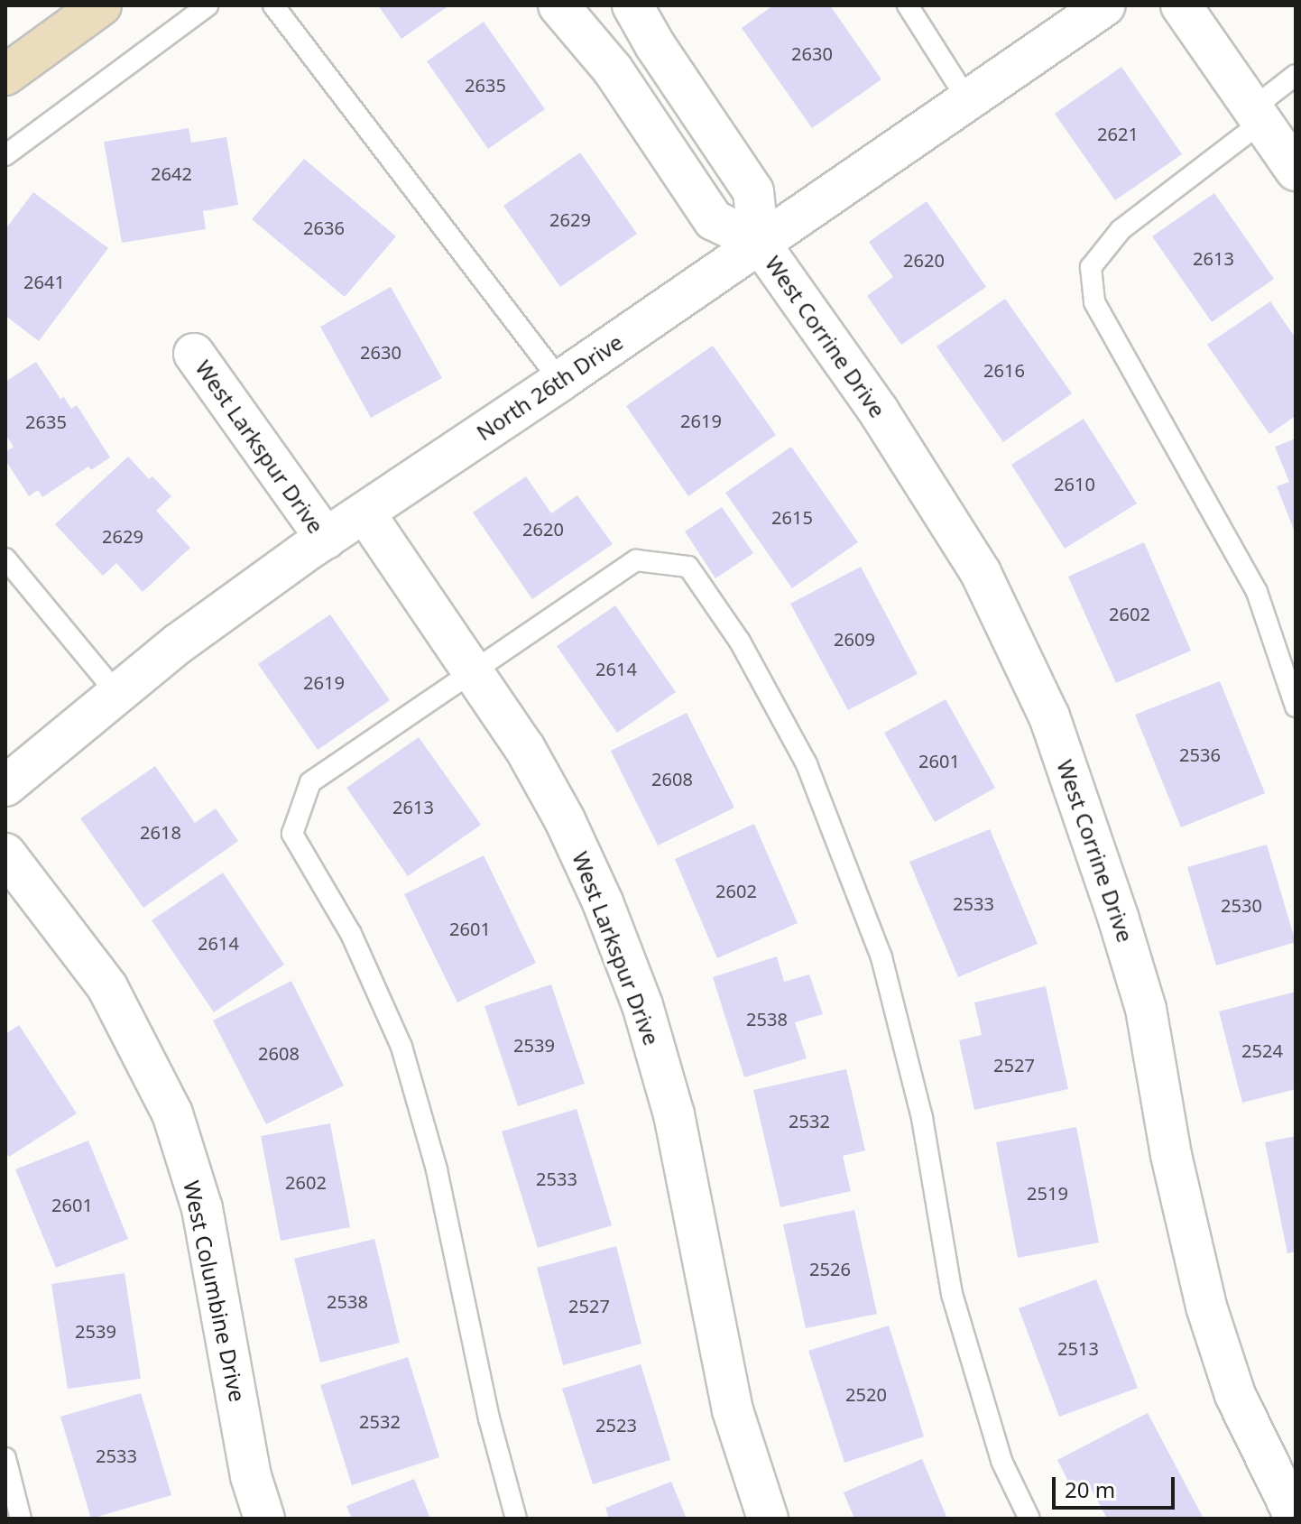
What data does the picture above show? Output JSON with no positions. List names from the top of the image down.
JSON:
{
  "streets": {
    "street": [
      "West Corrine Drive",
      "North 26th Drive",
      "West Larkspur Drive",
      "West Columbine Drive"
    ]
  },
  "crossings": [
    ["West Corrine Drive", "North 26th Drive"],
    ["North 26th Drive", "West Larkspur Drive"]
  ],
  "house_numbers": [
    "2630",
    "2635",
    "2621",
    "2642",
    "2629",
    "2636",
    "2613",
    "2620",
    "2641",
    "2630",
    "2616",
    "2619",
    "2635",
    "2610",
    "2615",
    "2620",
    "2629",
    "2602",
    "2609",
    "2614",
    "2619",
    "2536",
    "2601",
    "2608",
    "2613",
    "2618",
    "2602",
    "2533",
    "2530",
    "2601",
    "2614",
    "2538",
    "2539",
    "2524",
    "2608",
    "2527",
    "2532",
    "2533",
    "2602",
    "2519",
    "2601",
    "2526",
    "2538",
    "2527",
    "2539",
    "2513",
    "2520",
    "2532",
    "2523",
    "2533"
  ],
  "scale_bar": "20 m"
}
